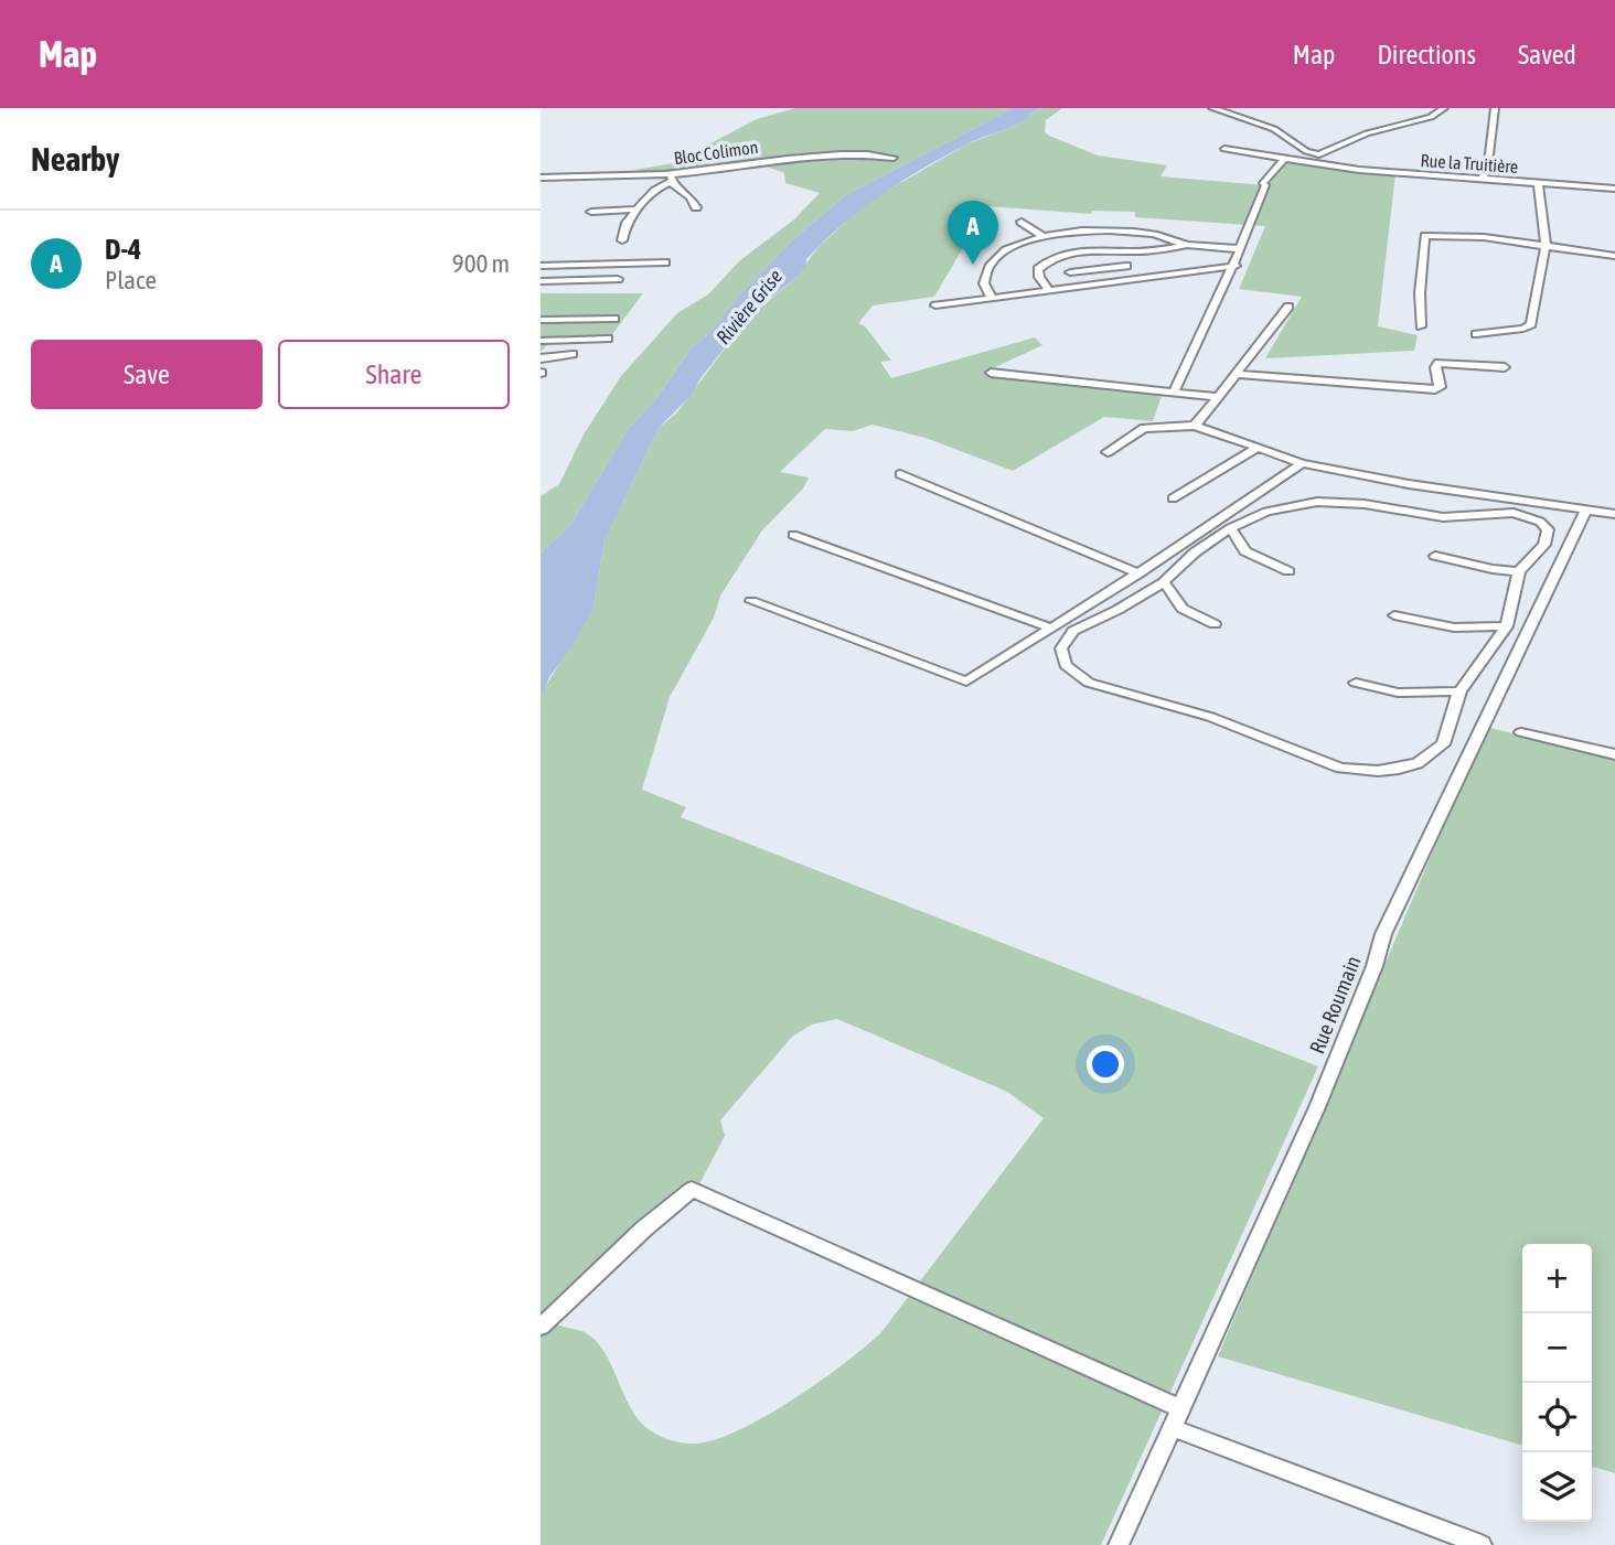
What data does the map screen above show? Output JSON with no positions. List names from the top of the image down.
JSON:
{
  "streets": {
    "street": ["Bloc Colimon", "Rue la Truitière", "Rue Roumain"]
  },
  "water": ["Rivière Grise"],
  "page": {
    "header": "Map",
    "nav": ["Map", "Directions", "Saved"],
    "heading": "Nearby",
    "pins": "A",
    "list": [
      {
        "mark": "A",
        "name": "D-4",
        "note": "Place",
        "value": "900 m"
      }
    ],
    "buttons": ["Save", "Share"],
    "map_buttons": ["+", "−"]
  }
}
